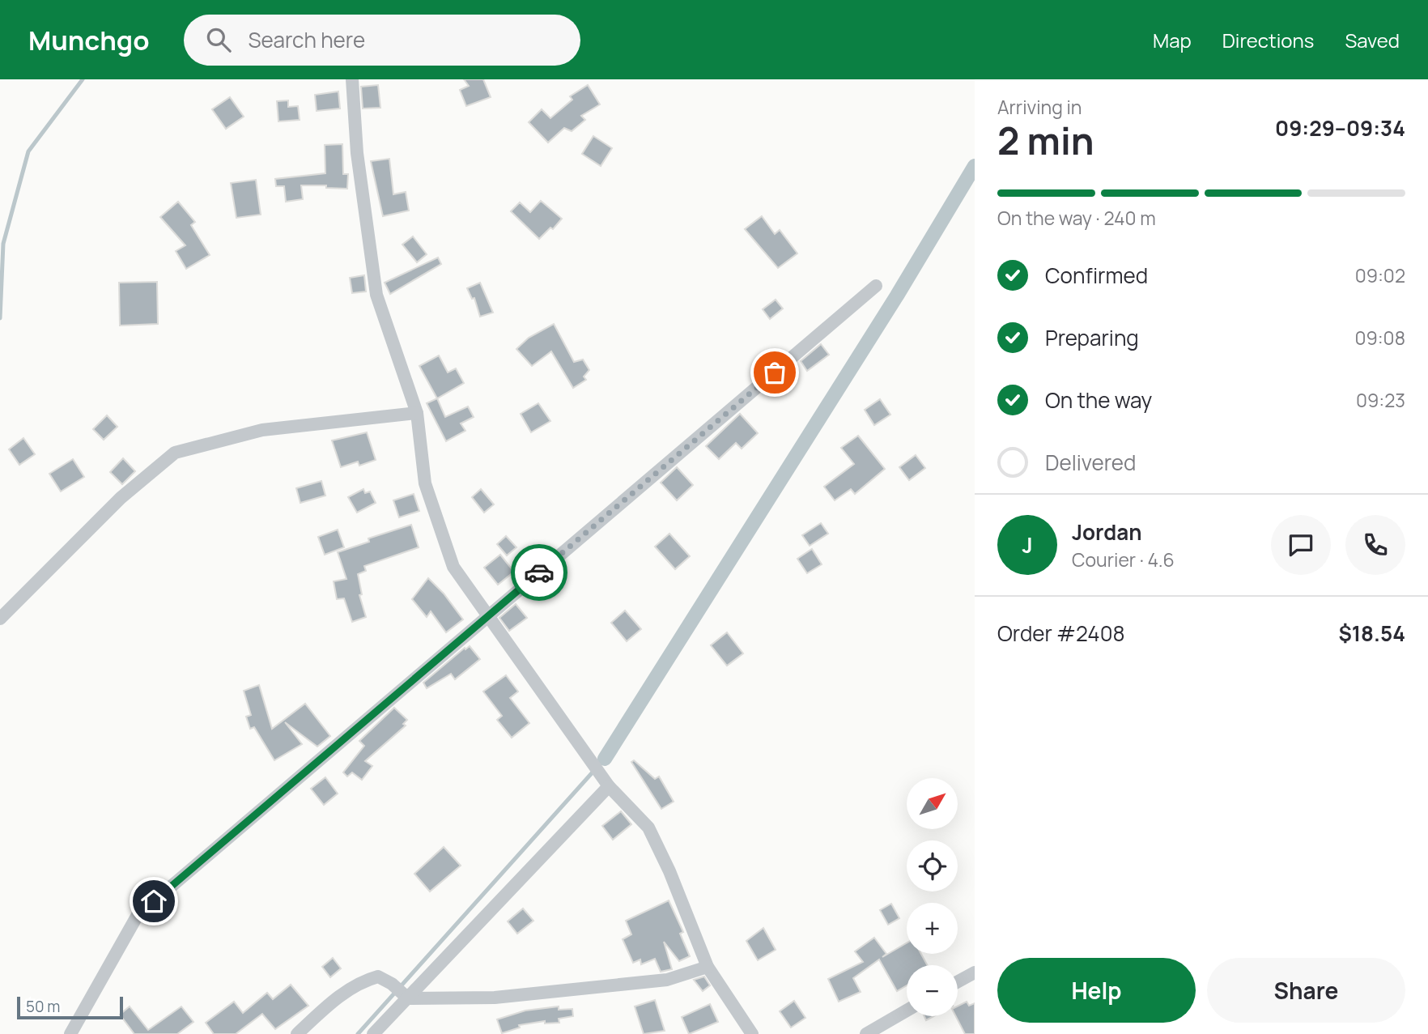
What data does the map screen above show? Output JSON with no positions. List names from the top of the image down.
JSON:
{
  "scale_bar": "50 m",
  "north": "top right",
  "page": {
    "header": "Munchgo",
    "search": "Search here",
    "nav": ["Map", "Directions", "Saved"],
    "heading": ["2 min", "Arriving in", "09:29–09:34"],
    "panel": [
      "Jordan",
      "Courier · 4.6",
      "Order #2408",
      "$18.54"
    ],
    "bar": "On the way · 240 m",
    "list": [
      ["Confirmed", "09:02"],
      ["Preparing", "09:08"],
      ["On the way", "09:23"],
      "Delivered"
    ],
    "round": "J",
    "map_buttons": ["+", "−"],
    "buttons": ["Help", "Share"],
    "scale": "50 m"
  }
}
